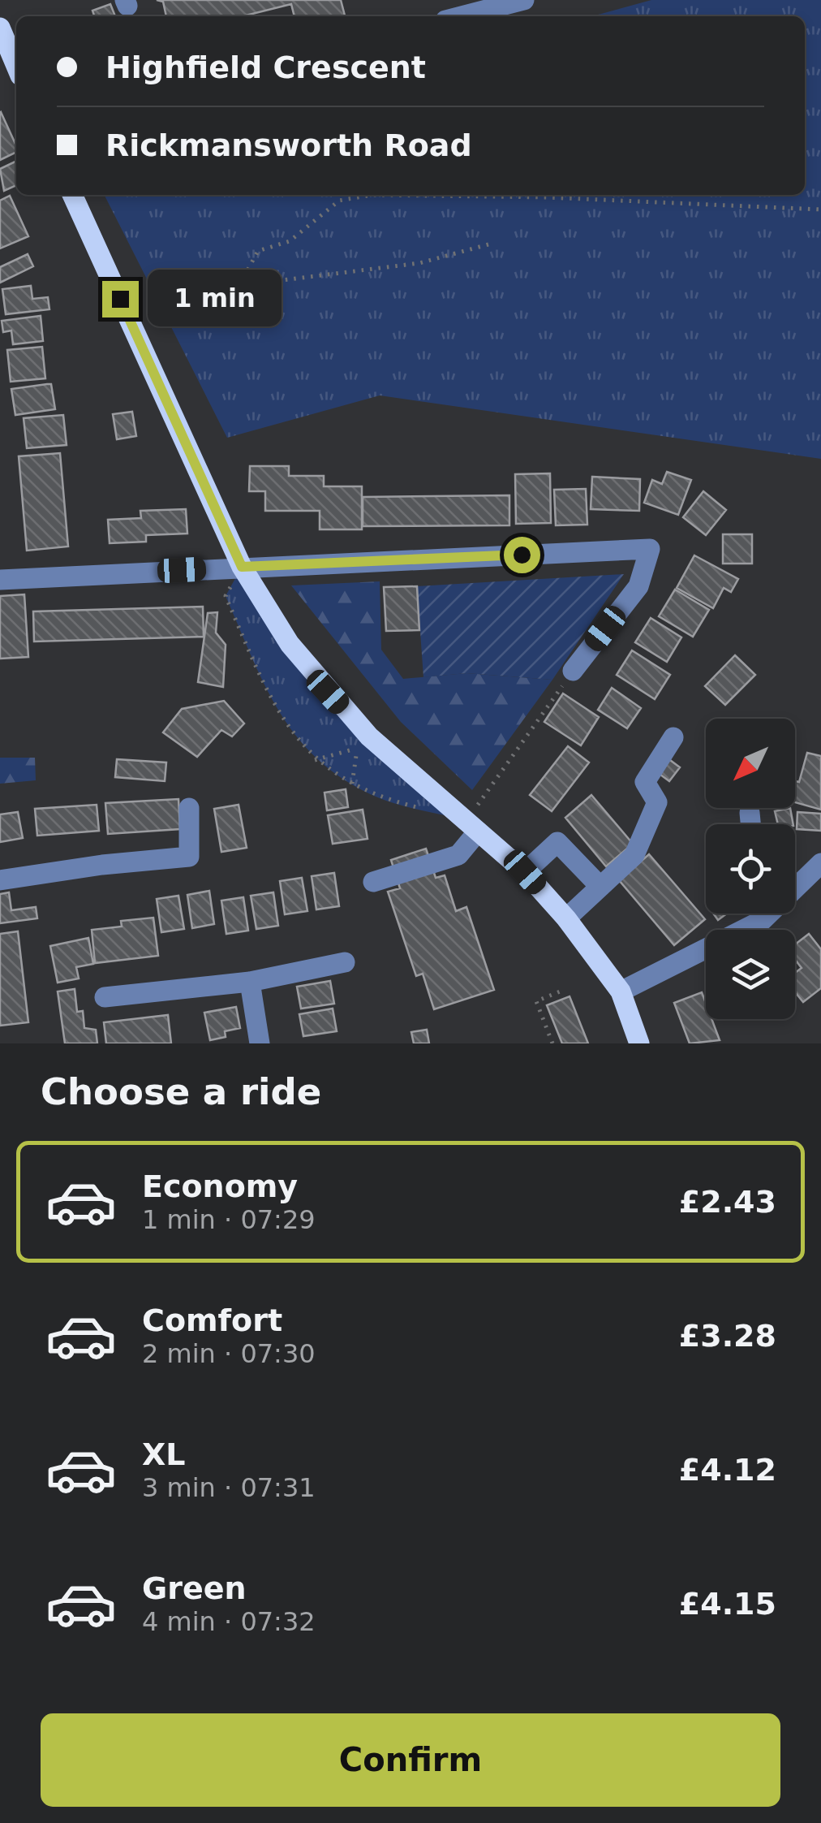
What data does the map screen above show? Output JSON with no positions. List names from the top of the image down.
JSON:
{
  "north": "bottom left",
  "page": {
    "banner": ["Highfield Crescent", "Rickmansworth Road"],
    "bubble": "1 min",
    "heading": "Choose a ride",
    "list": [
      {
        "name": "Economy",
        "note": "1 min · 07:29",
        "value": "£2.43"
      },
      {
        "name": "Comfort",
        "note": "2 min · 07:30",
        "value": "£3.28"
      },
      {
        "name": "XL",
        "note": "3 min · 07:31",
        "value": "£4.12"
      },
      {
        "name": "Green",
        "note": "4 min · 07:32",
        "value": "£4.15"
      }
    ],
    "buttons": "Confirm"
  }
}
